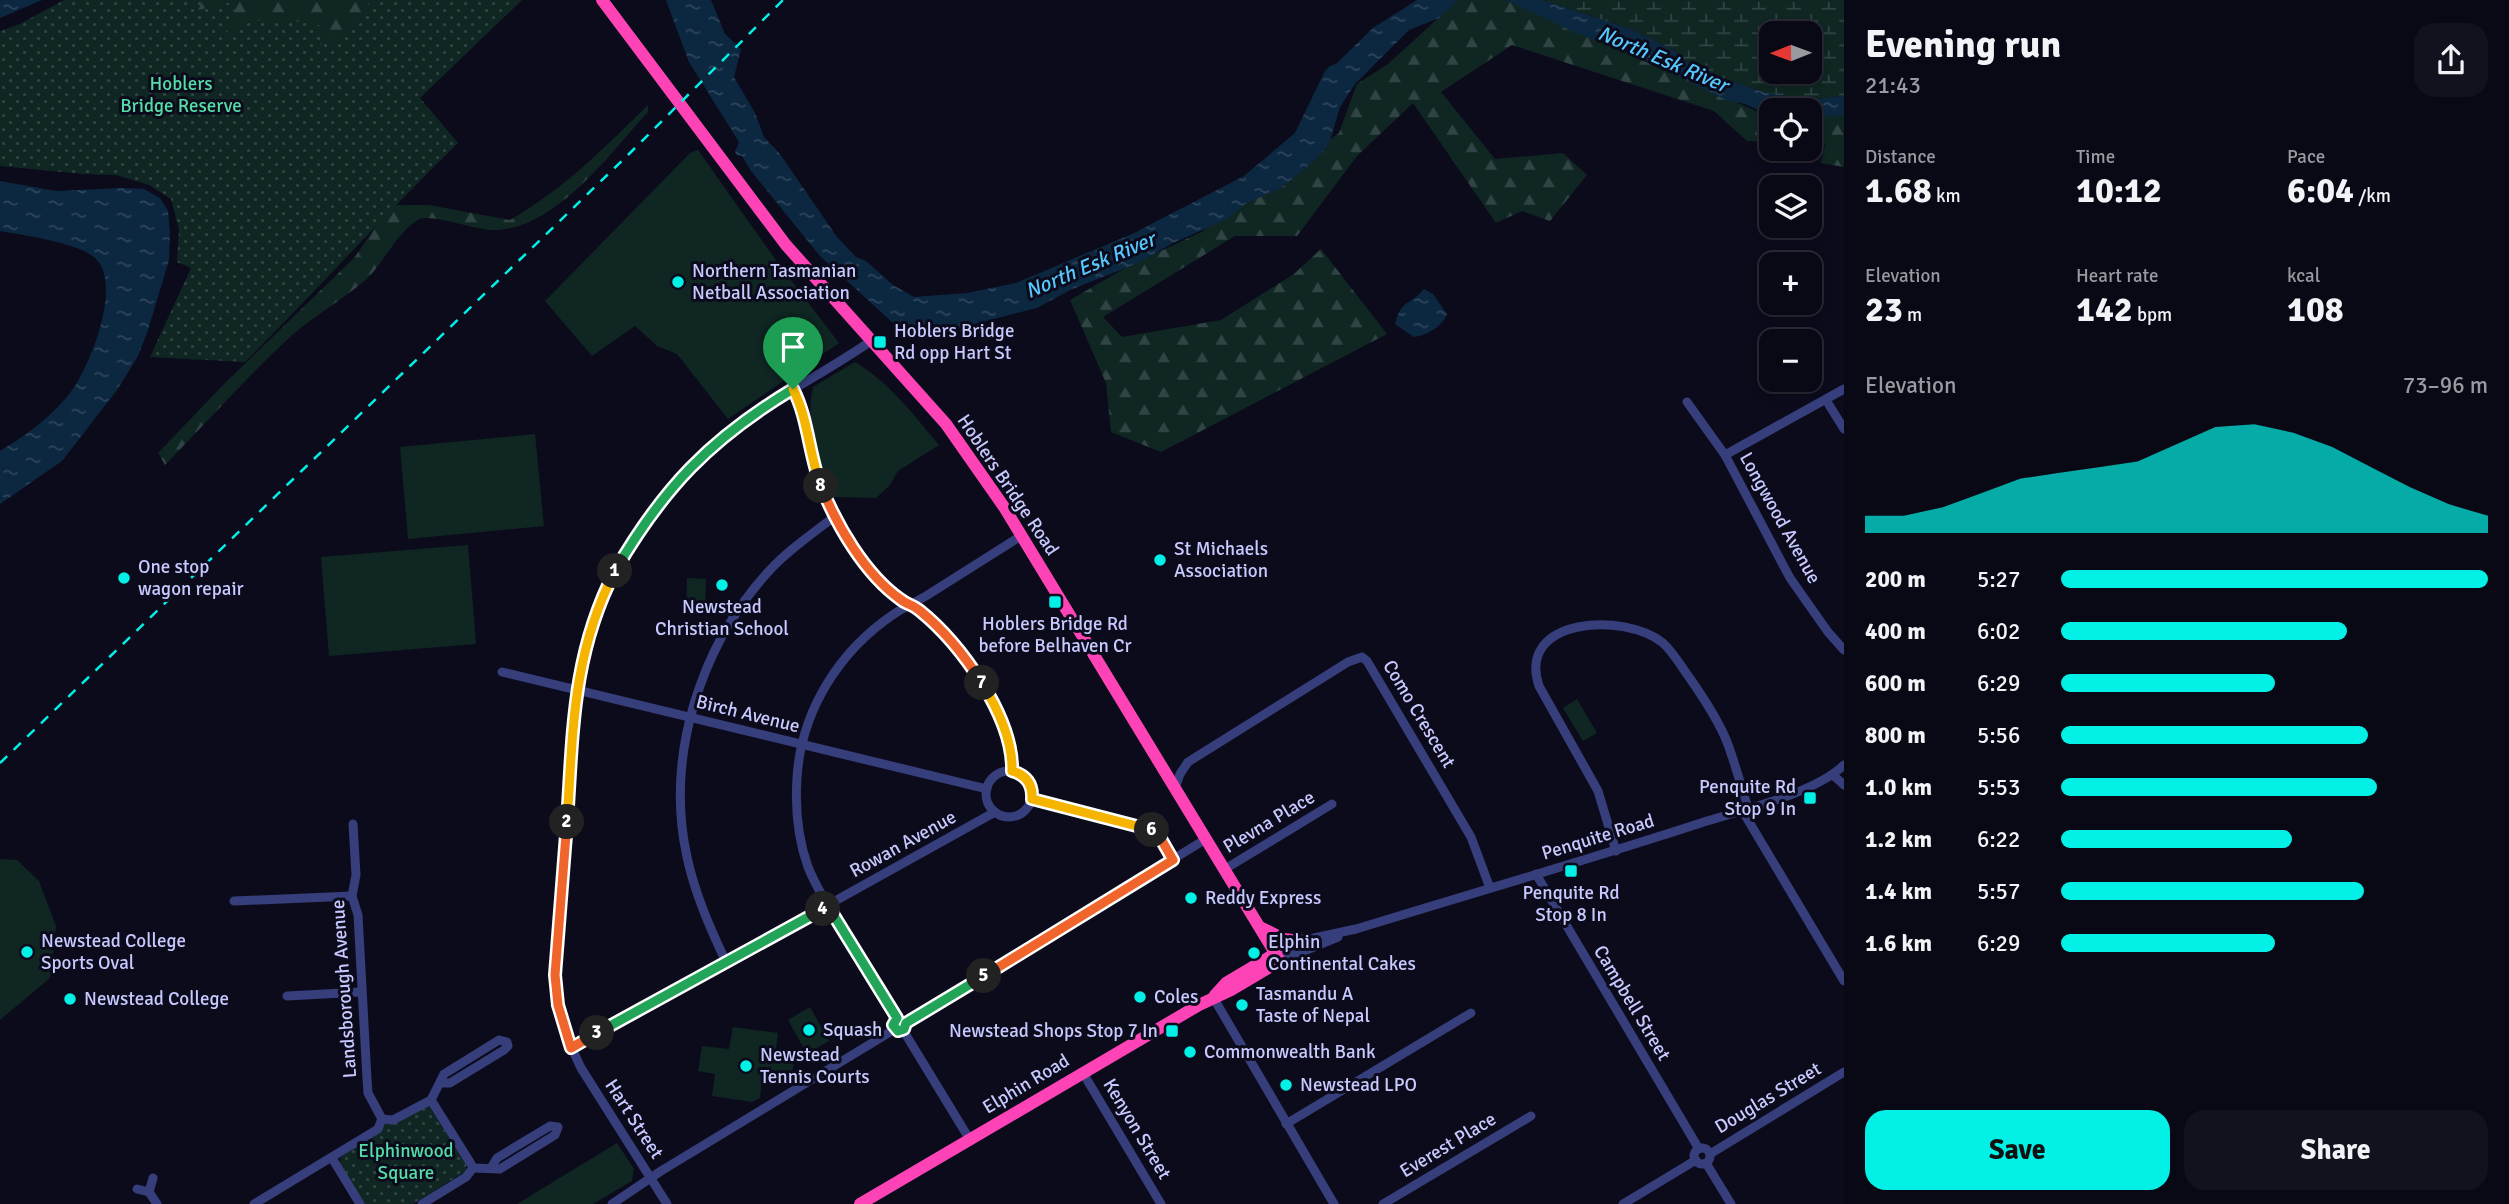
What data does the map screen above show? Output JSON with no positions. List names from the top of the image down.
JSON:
{
  "streets": {
    "highway": ["Hoblers Bridge Road", "Elphin Road"],
    "street": [
      "Longwood Avenue",
      "Birch Avenue",
      "Como Crescent",
      "Plevna Place",
      "Penquite Road",
      "Rowan Avenue",
      "Landsborough Avenue",
      "Campbell Street",
      "Douglas Street",
      "Hart Street",
      "Kenyon Street",
      "Everest Place"
    ]
  },
  "crossings": [
    ["Hoblers Bridge Road", "Como Crescent"],
    ["Hoblers Bridge Road", "Plevna Place"],
    ["Hoblers Bridge Road", "Penquite Road"],
    ["Hoblers Bridge Road", "Elphin Road"],
    ["Hoblers Bridge Road", "Hart Street"],
    ["Birch Avenue", "Rowan Avenue"],
    ["Birch Avenue", "Hart Street"],
    ["Como Crescent", "Penquite Road"],
    ["Penquite Road", "Campbell Street"],
    ["Penquite Road", "Elphin Road"],
    ["Rowan Avenue", "Hart Street"],
    ["Campbell Street", "Douglas Street"],
    ["Elphin Road", "Kenyon Street"]
  ],
  "water": ["North Esk River"],
  "parks": ["Hoblers Bridge Reserve", "Elphinwood Square"],
  "places": {
    "other": [
      "Northern Tasmanian Netball Association",
      "St Michaels Association",
      "One stop wagon repair",
      "Newstead Christian School",
      "Reddy Express",
      "Newstead College Sports Oval",
      "Elphin Continental Cakes",
      "Coles",
      "Newstead College",
      "Tasmandu A Taste of Nepal",
      "Squash",
      "Commonwealth Bank",
      "Newstead Tennis Courts",
      "Newstead LPO"
    ],
    "transit": [
      "Hoblers Bridge Rd opp Hart St",
      "Hoblers Bridge Rd before Belhaven Cr",
      "Penquite Rd Stop 9 In",
      "Penquite Rd Stop 8 In",
      "Newstead Shops Stop 7 In"
    ]
  },
  "north": "left",
  "page": {
    "heading": ["Evening run", "21:43"],
    "map_buttons": ["+", "−"],
    "stats": [
      ["Distance", "1.68 km"],
      ["Time", "10:12"],
      ["Pace", "6:04 /km"],
      ["Elevation", "23 m"],
      ["Heart rate", "142 bpm"],
      ["kcal", "108"]
    ],
    "chart": ["Elevation", "73–96 m"],
    "pins": [
      "8",
      "1",
      "7",
      "2",
      "6",
      "4",
      "5",
      "3"
    ],
    "list": [
      {
        "name": "200 m",
        "note": "5:27"
      },
      {
        "name": "400 m",
        "note": "6:02"
      },
      {
        "name": "600 m",
        "note": "6:29"
      },
      {
        "name": "800 m",
        "note": "5:56"
      },
      {
        "name": "1.0 km",
        "note": "5:53"
      },
      {
        "name": "1.2 km",
        "note": "6:22"
      },
      {
        "name": "1.4 km",
        "note": "5:57"
      },
      {
        "name": "1.6 km",
        "note": "6:29"
      }
    ],
    "buttons": ["Save", "Share"]
  }
}
